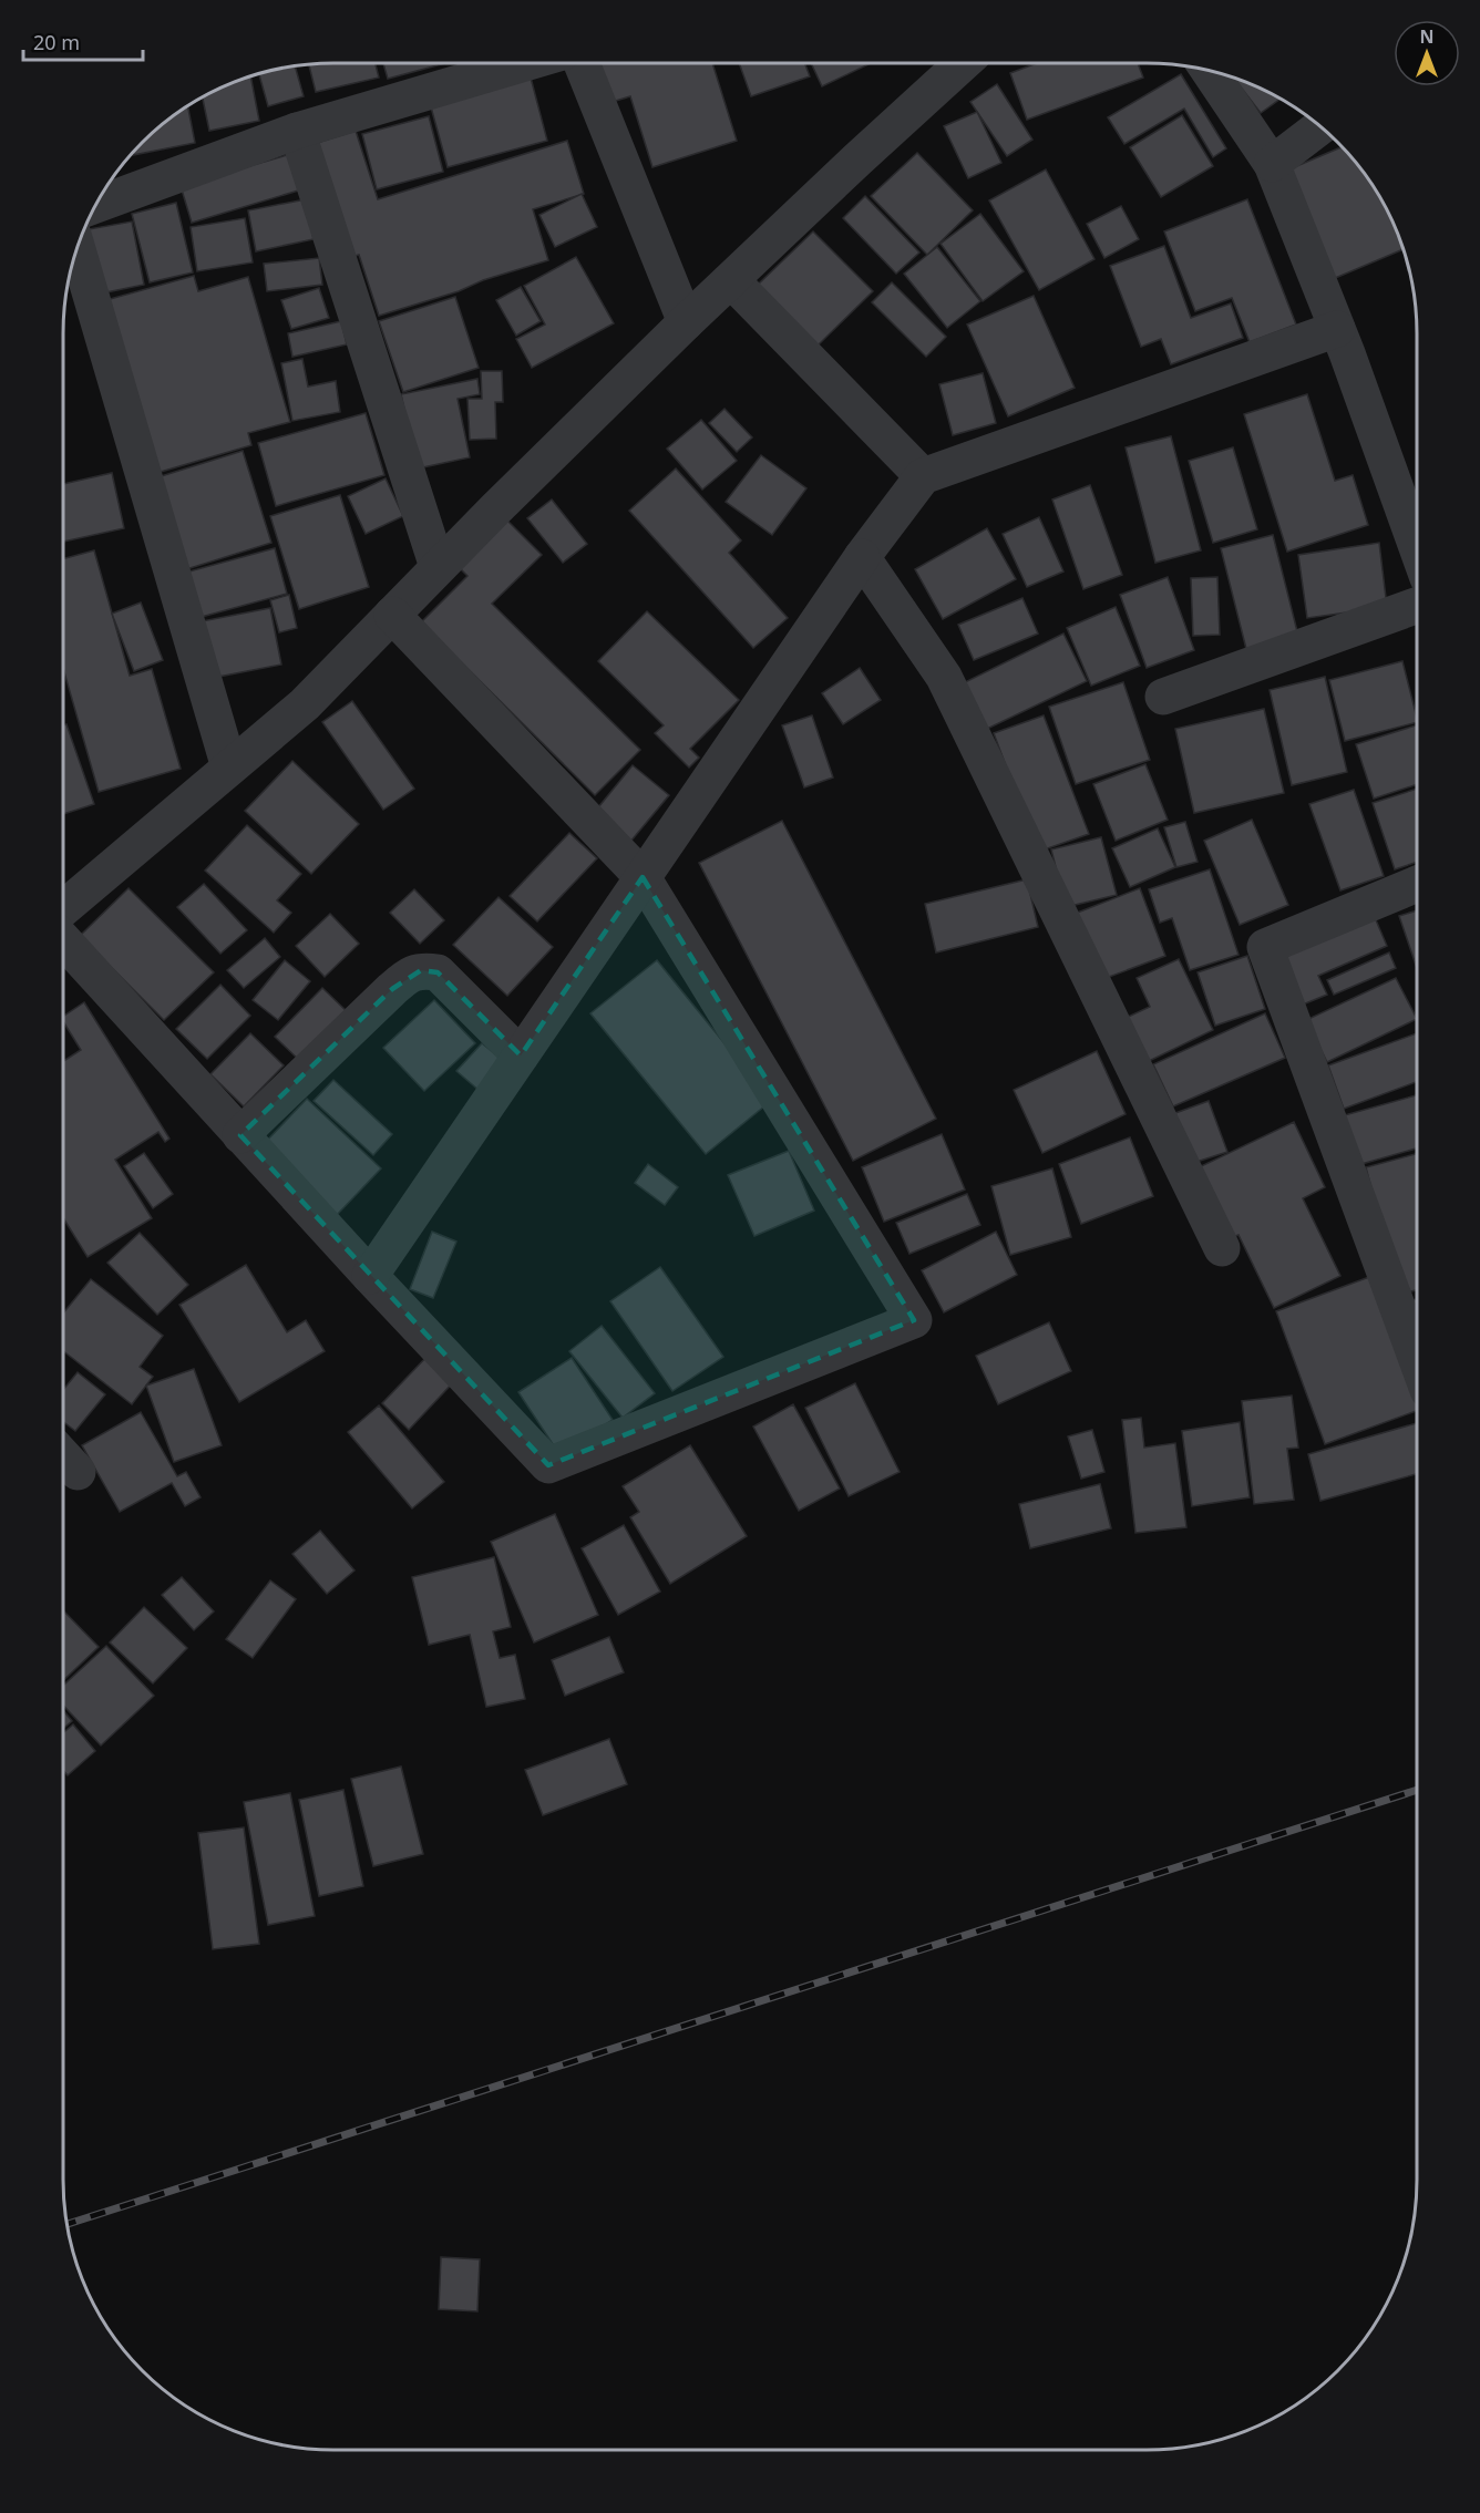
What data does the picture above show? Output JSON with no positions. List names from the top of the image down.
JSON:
{
  "scale_bar": "20 m",
  "north": "top"
}
